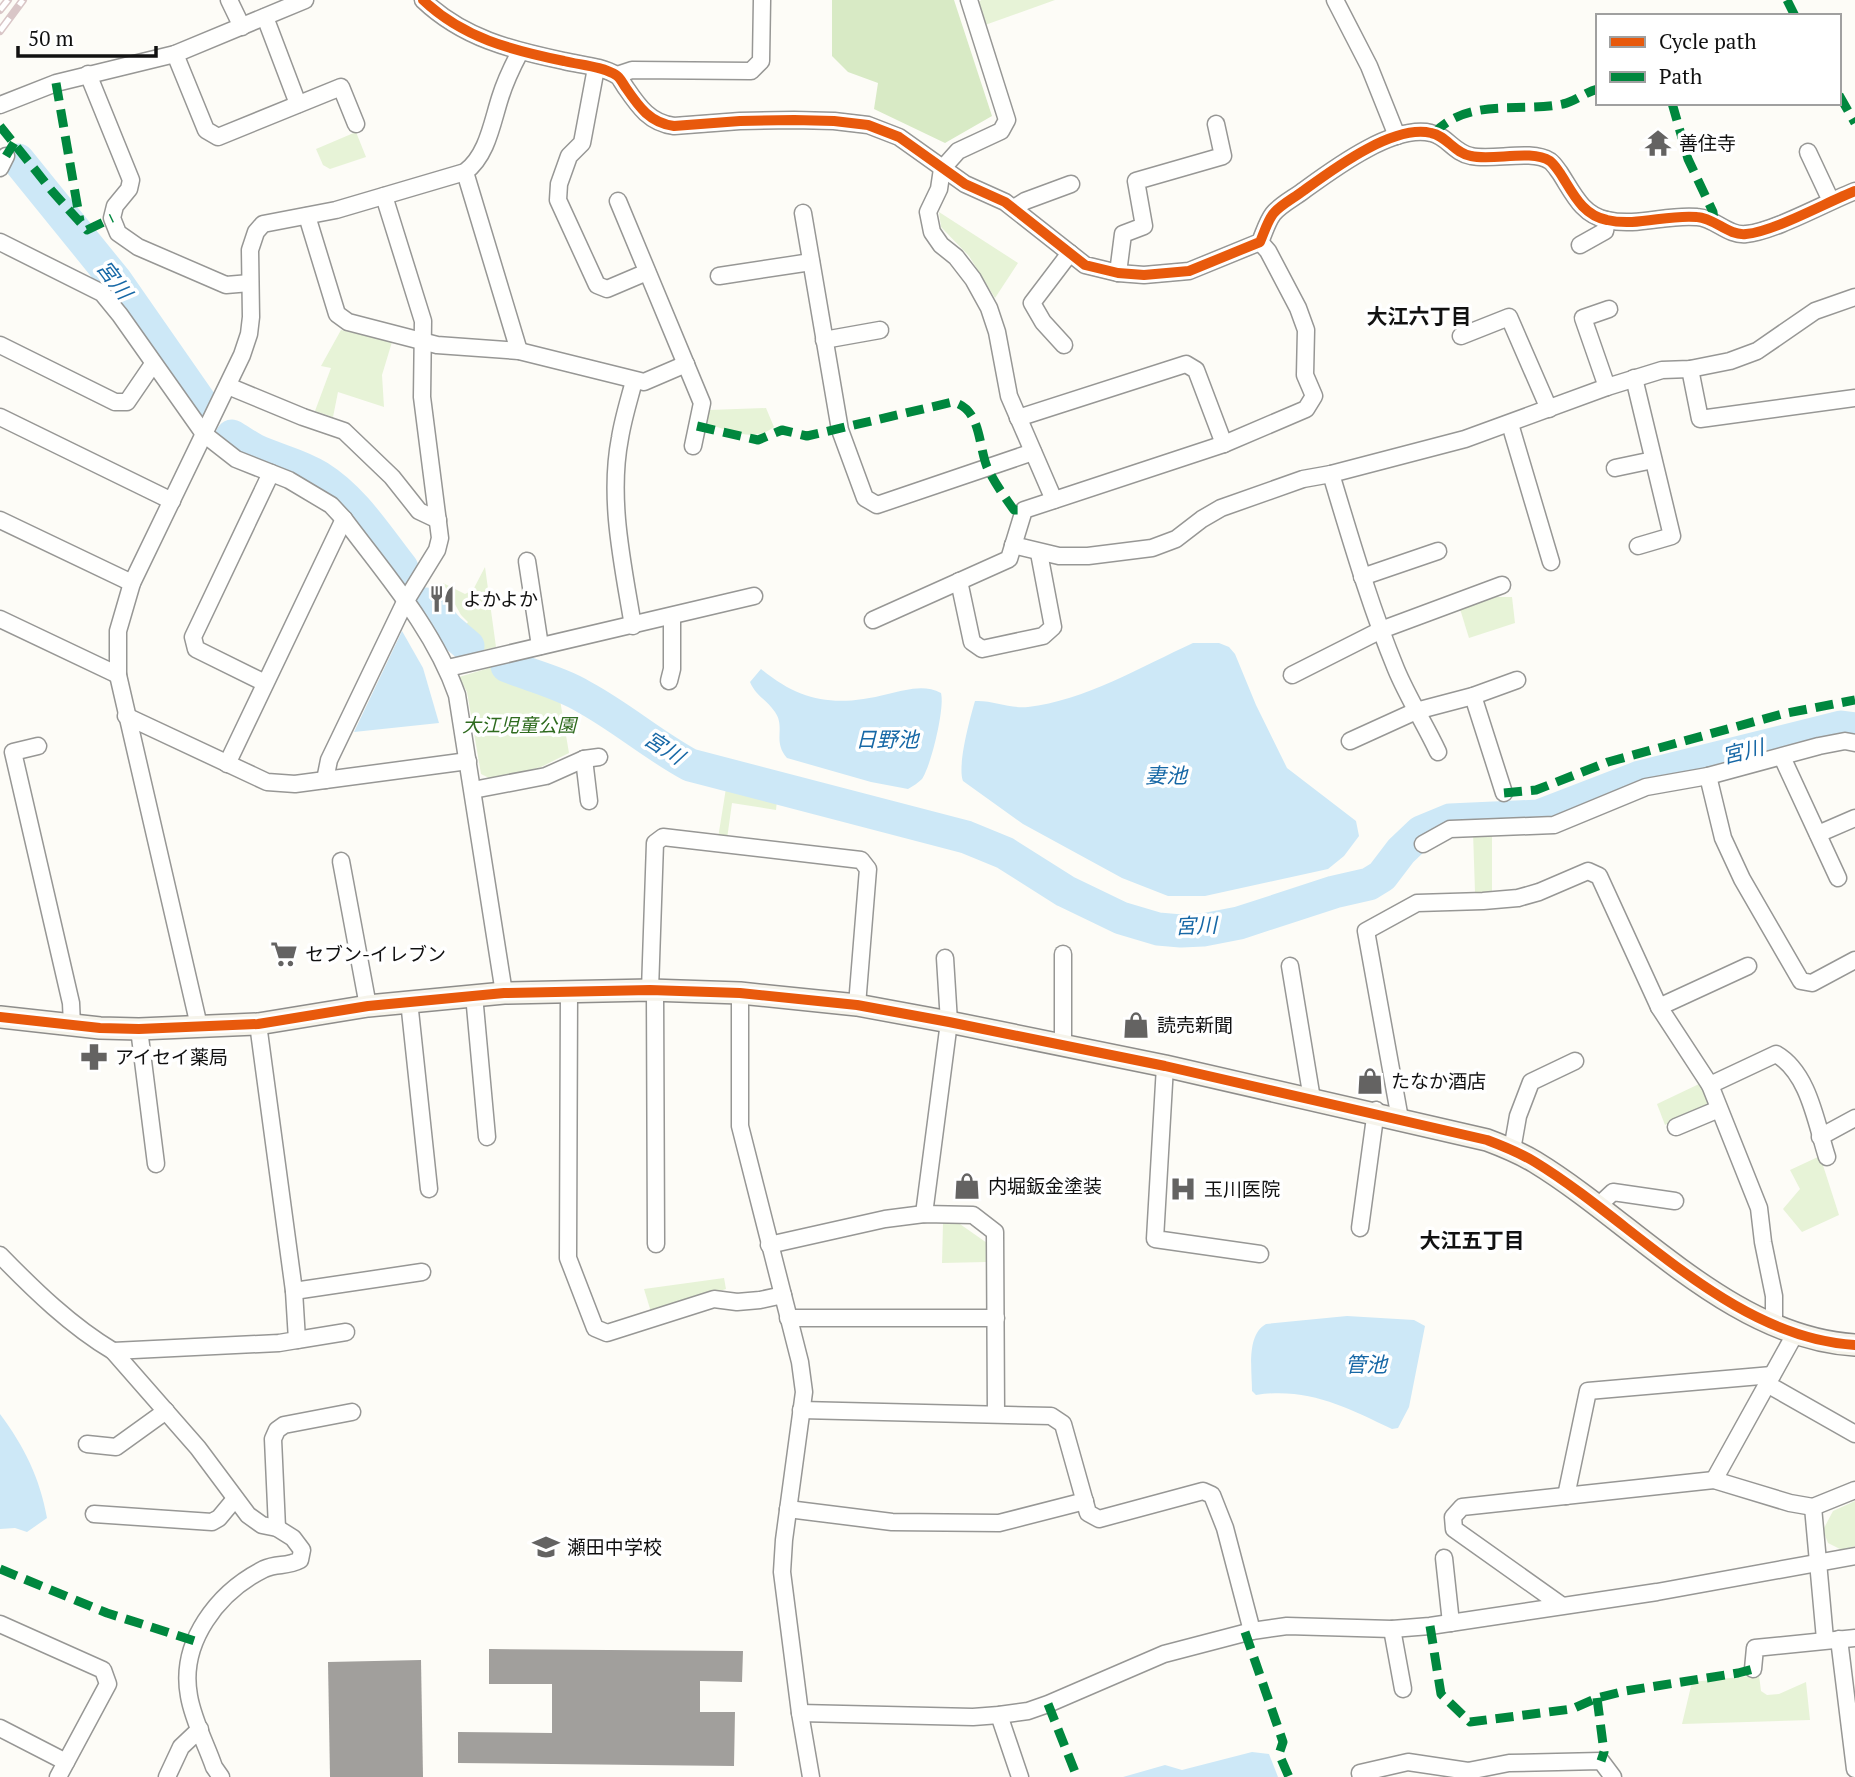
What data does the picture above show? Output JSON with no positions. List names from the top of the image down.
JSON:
{
  "districts": ["大江六丁目", "大江五丁目"],
  "water": [
    "宮川",
    "日野池",
    "妻池",
    "管池"
  ],
  "parks": ["大江児童公園"],
  "places": {
    "temple": ["善住寺"],
    "restaurant": ["よかよか"],
    "supermarket": ["セブン-イレブン"],
    "shop": ["読売新聞", "たなか酒店", "内堀鈑金塗装"],
    "pharmacy": ["アイセイ薬局"],
    "hospital": ["玉川医院"],
    "school or university": ["瀬田中学校"]
  },
  "legend": ["Cycle path", "Path"],
  "scale_bar": "50 m"
}
